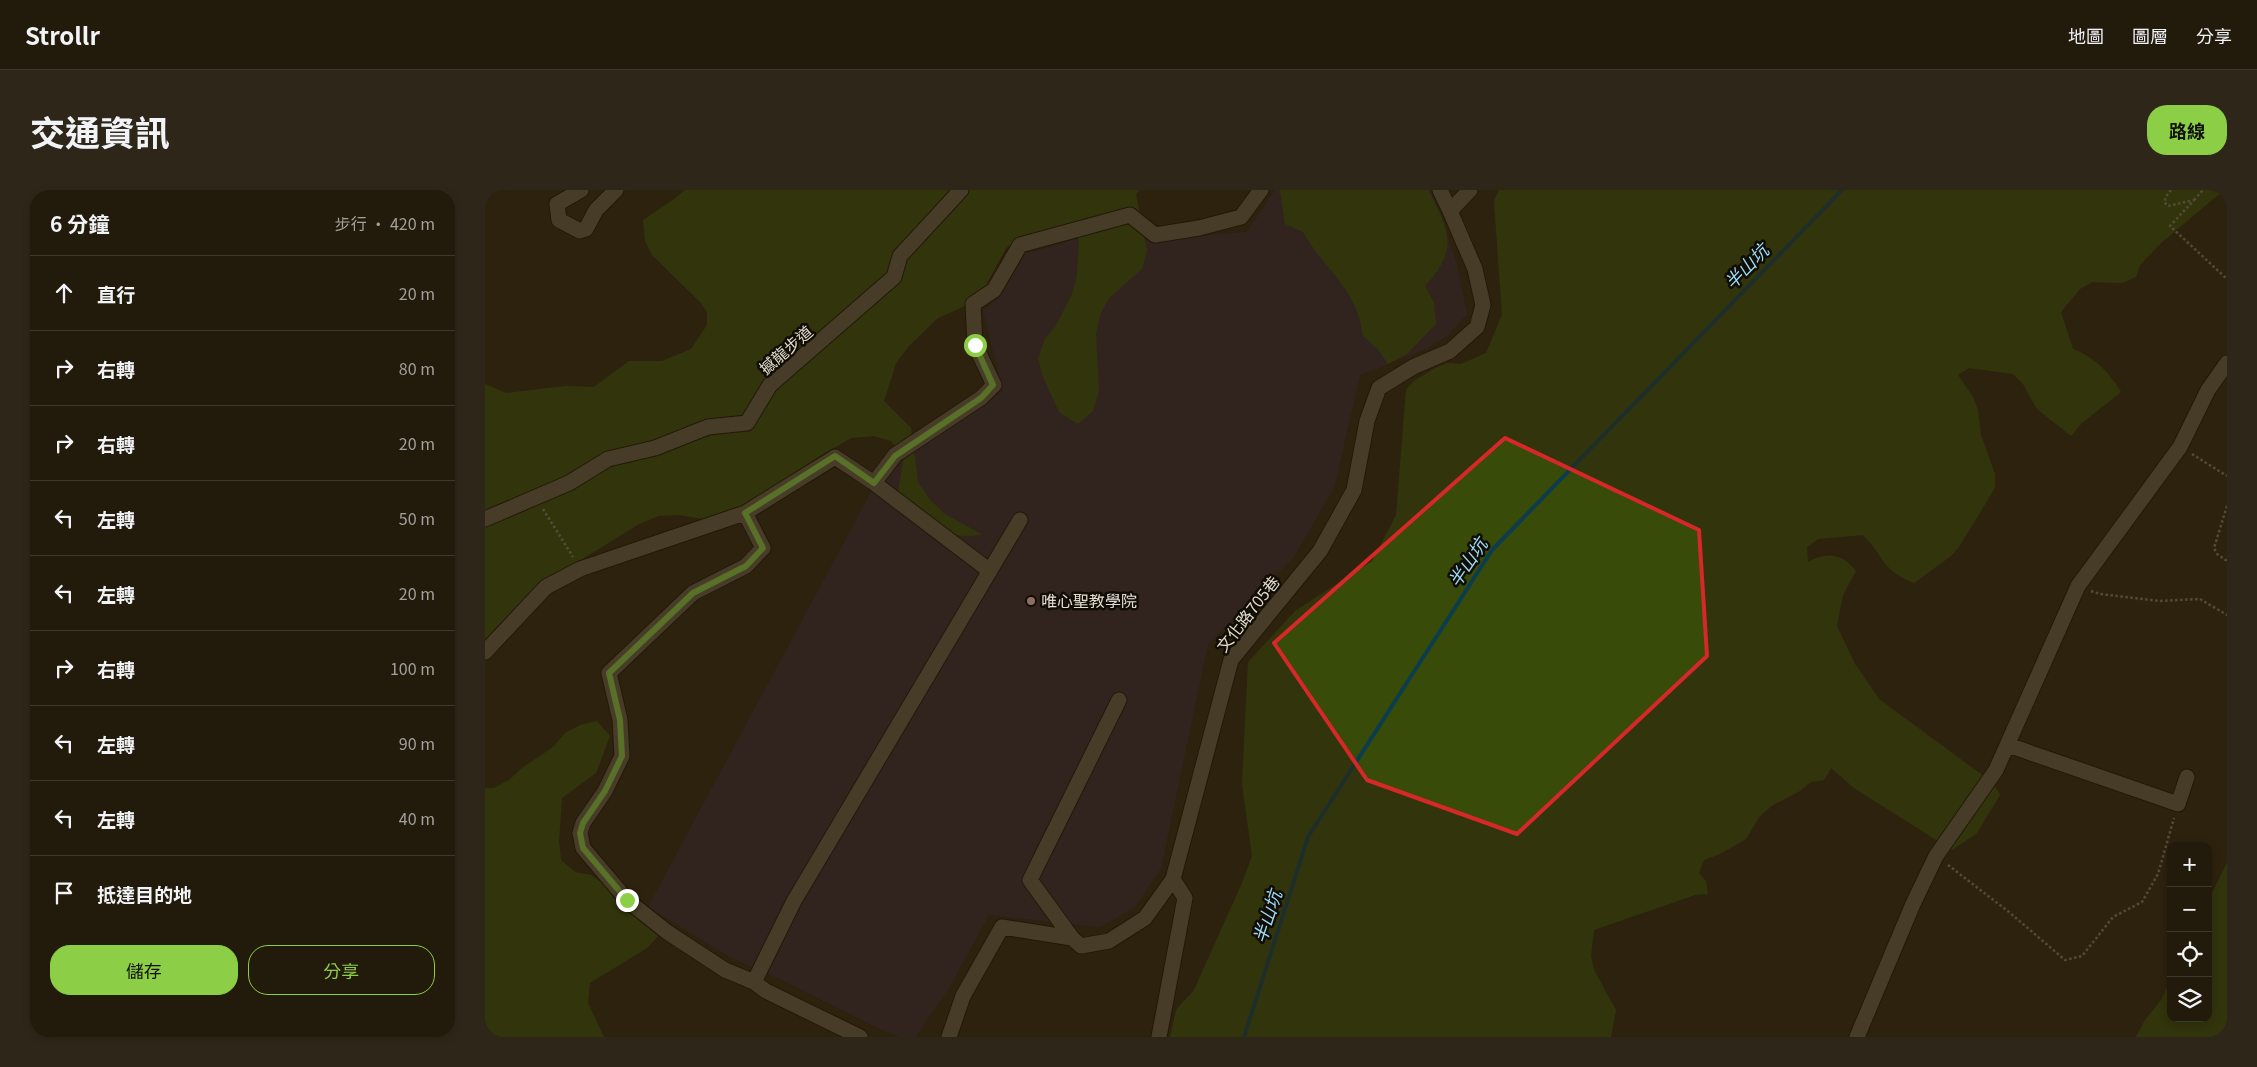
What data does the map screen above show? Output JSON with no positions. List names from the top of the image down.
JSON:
{
  "streets": {
    "lane": ["撼龍步道", "文化路705巷"]
  },
  "water": ["半山坑"],
  "places": ["唯心聖教學院"],
  "page": {
    "header": "Strollr",
    "nav": ["地圖", "圖層", "分享"],
    "title": "交通資訊",
    "buttons": [
      "路線",
      ["儲存", "分享"]
    ],
    "heading": ["6 分鐘", "步行 · 420 m"],
    "list": [
      ["直行", "20 m"],
      ["右轉", "80 m"],
      ["右轉", "20 m"],
      ["左轉", "50 m"],
      ["左轉", "20 m"],
      ["右轉", "100 m"],
      ["左轉", "90 m"],
      ["左轉", "40 m"],
      "抵達目的地"
    ],
    "map_buttons": ["+", "−"]
  }
}
